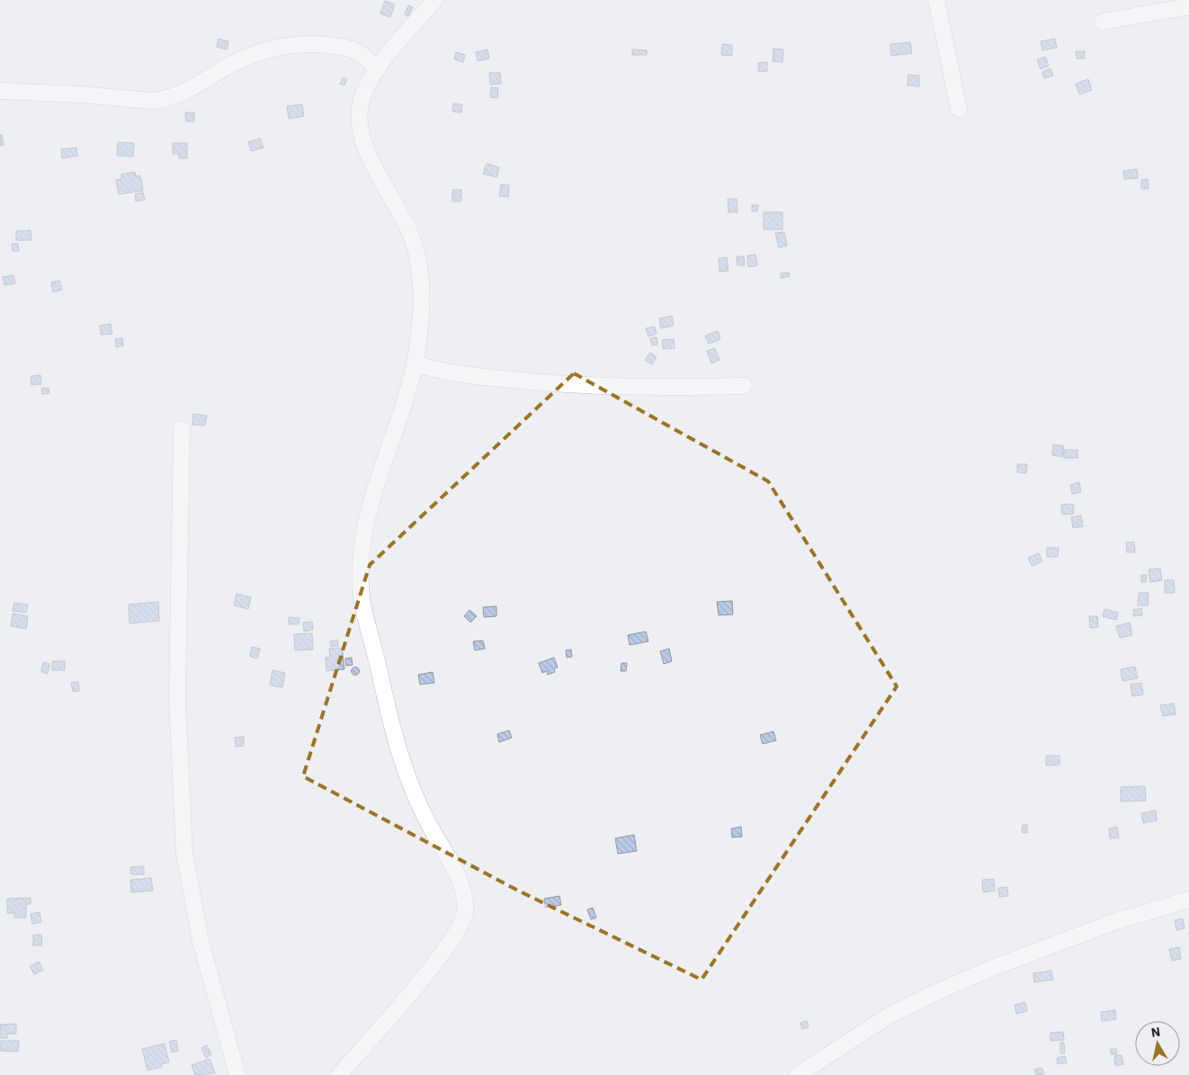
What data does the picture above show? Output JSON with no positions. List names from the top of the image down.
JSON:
{
  "north": "top"
}
